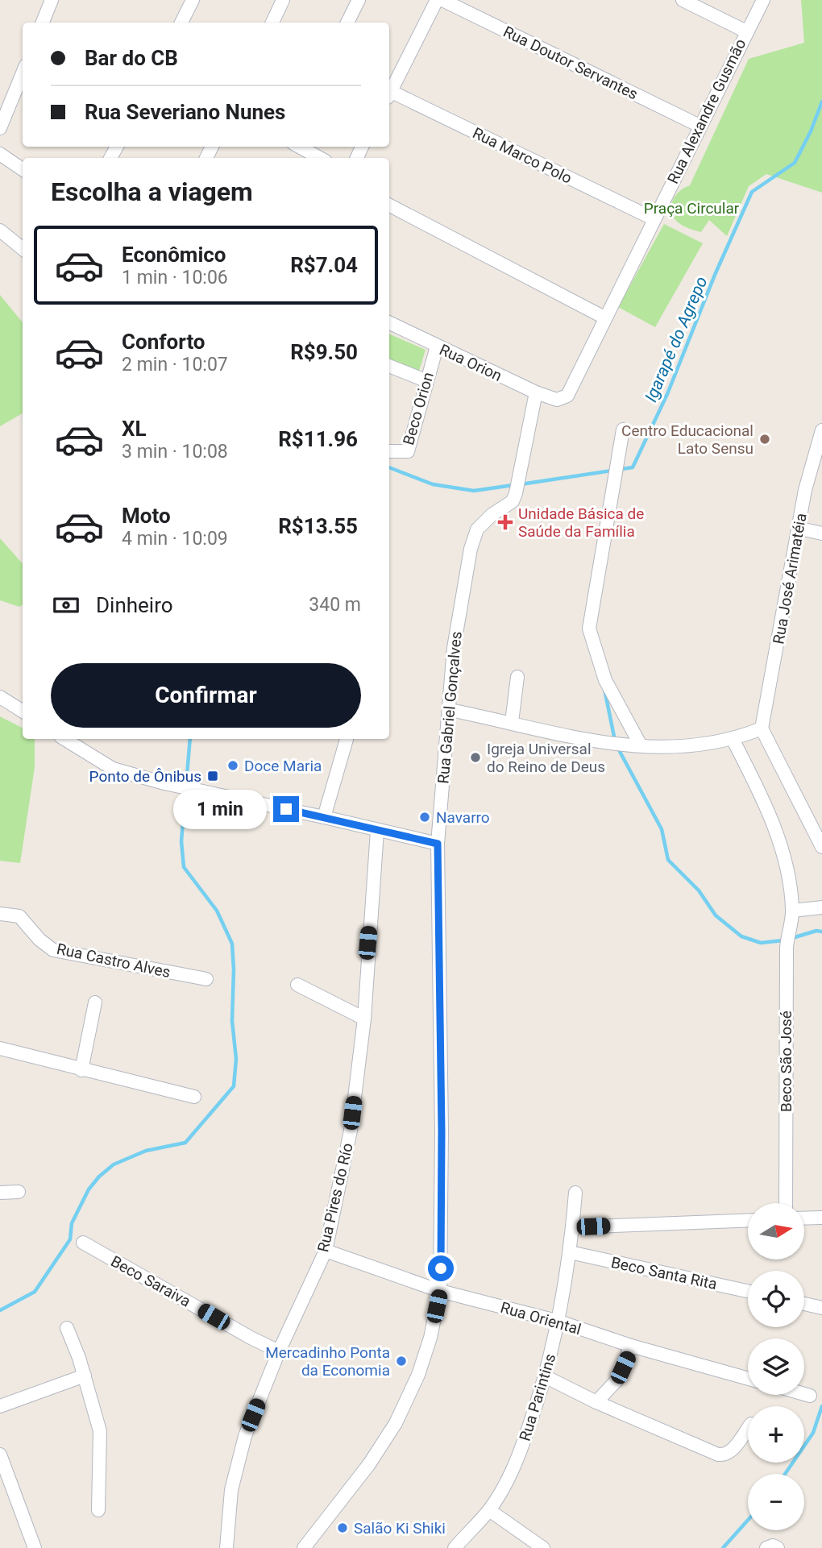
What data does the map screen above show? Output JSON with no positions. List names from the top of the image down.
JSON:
{
  "streets": {
    "street": [
      "Rua Doutor Servantes",
      "Rua Alexandre Gusmão",
      "Rua Marco Polo",
      "Rua Orion",
      "Beco Orion",
      "Rua José Arimatéia",
      "Rua Gabriel Gonçalves",
      "Rua Castro Alves",
      "Beco São José",
      "Rua Pires do Río",
      "Beco Santa Rita",
      "Beco Saraiva",
      "Rua Oriental",
      "Rua Parintins"
    ]
  },
  "crossings": [
    ["Rua Doutor Servantes", "Rua Alexandre Gusmão"],
    ["Rua Alexandre Gusmão", "Rua Marco Polo"],
    ["Rua Alexandre Gusmão", "Rua Orion"],
    ["Rua Orion", "Beco Orion"],
    ["Rua Orion", "Rua Gabriel Gonçalves"],
    ["Rua Gabriel Gonçalves", "Rua Oriental"],
    ["Rua Pires do Río", "Beco Saraiva"],
    ["Rua Pires do Río", "Rua Oriental"],
    ["Beco Santa Rita", "Rua Parintins"],
    ["Rua Oriental", "Rua Parintins"]
  ],
  "water": ["Igarapé do Agrepo"],
  "parks": ["Praça Circular"],
  "places": {
    "other": [
      "Centro Educacional Lato Sensu",
      "Igreja Universal do Reino de Deus",
      "Doce Maria",
      "Navarro",
      "Mercadinho Ponta da Economia",
      "Salão Ki Shiki"
    ],
    "health": ["Unidade Básica de Saúde da Família"],
    "transit": ["Ponto de Ônibus"]
  },
  "north": "right",
  "page": {
    "banner": ["Bar do CB", "Rua Severiano Nunes"],
    "heading": "Escolha a viagem",
    "list": [
      {
        "name": "Econômico",
        "note": "1 min · 10:06",
        "value": "R$7.04"
      },
      {
        "name": "Conforto",
        "note": "2 min · 10:07",
        "value": "R$9.50"
      },
      {
        "name": "XL",
        "note": "3 min · 10:08",
        "value": "R$11.96"
      },
      {
        "name": "Moto",
        "note": "4 min · 10:09",
        "value": "R$13.55"
      }
    ],
    "pay": ["Dinheiro", "340 m"],
    "buttons": "Confirmar",
    "bubble": "1 min",
    "map_buttons": ["+", "−"]
  }
}
